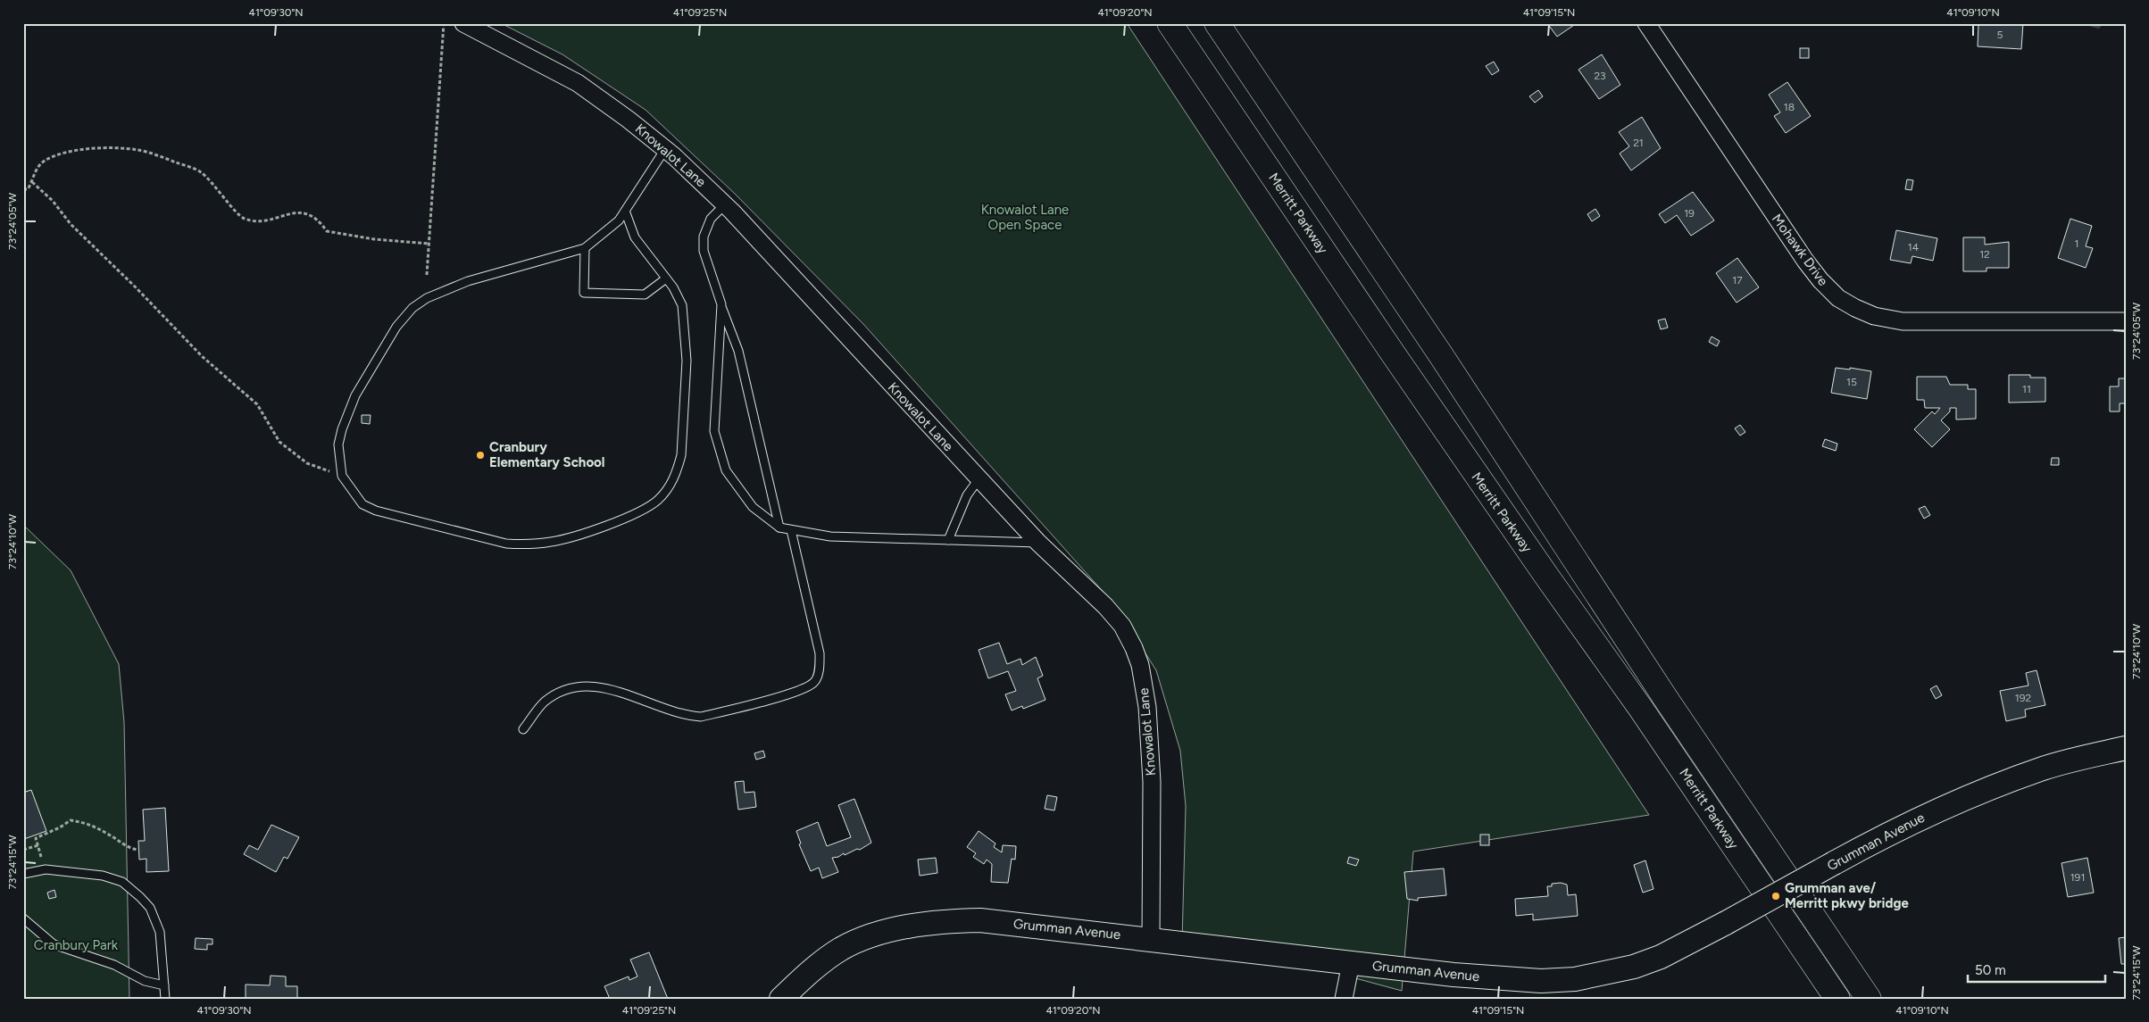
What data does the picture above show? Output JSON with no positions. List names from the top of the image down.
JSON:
{
  "streets": {
    "highway": ["Merritt Parkway"],
    "street": ["Knowalot Lane", "Mohawk Drive", "Grumman Avenue"]
  },
  "crossings": [
    ["Knowalot Lane", "Grumman Avenue"]
  ],
  "parks": ["Knowalot Lane Open Space", "Cranbury Park"],
  "places": ["Cranbury Elementary School", "Grumman ave/ Merritt pkwy bridge"],
  "house_numbers": [
    "5",
    "23",
    "18",
    "21",
    "19",
    "1",
    "14",
    "12",
    "17",
    "15",
    "11",
    "192",
    "191"
  ],
  "scale_bar": "50 m",
  "coordinates": [
    "41°09'30\"N",
    "41°09'25\"N",
    "41°09'20\"N",
    "41°09'15\"N",
    "41°09'10\"N",
    "73°24'05\"W",
    "73°24'10\"W",
    "73°24'15\"W"
  ]
}
